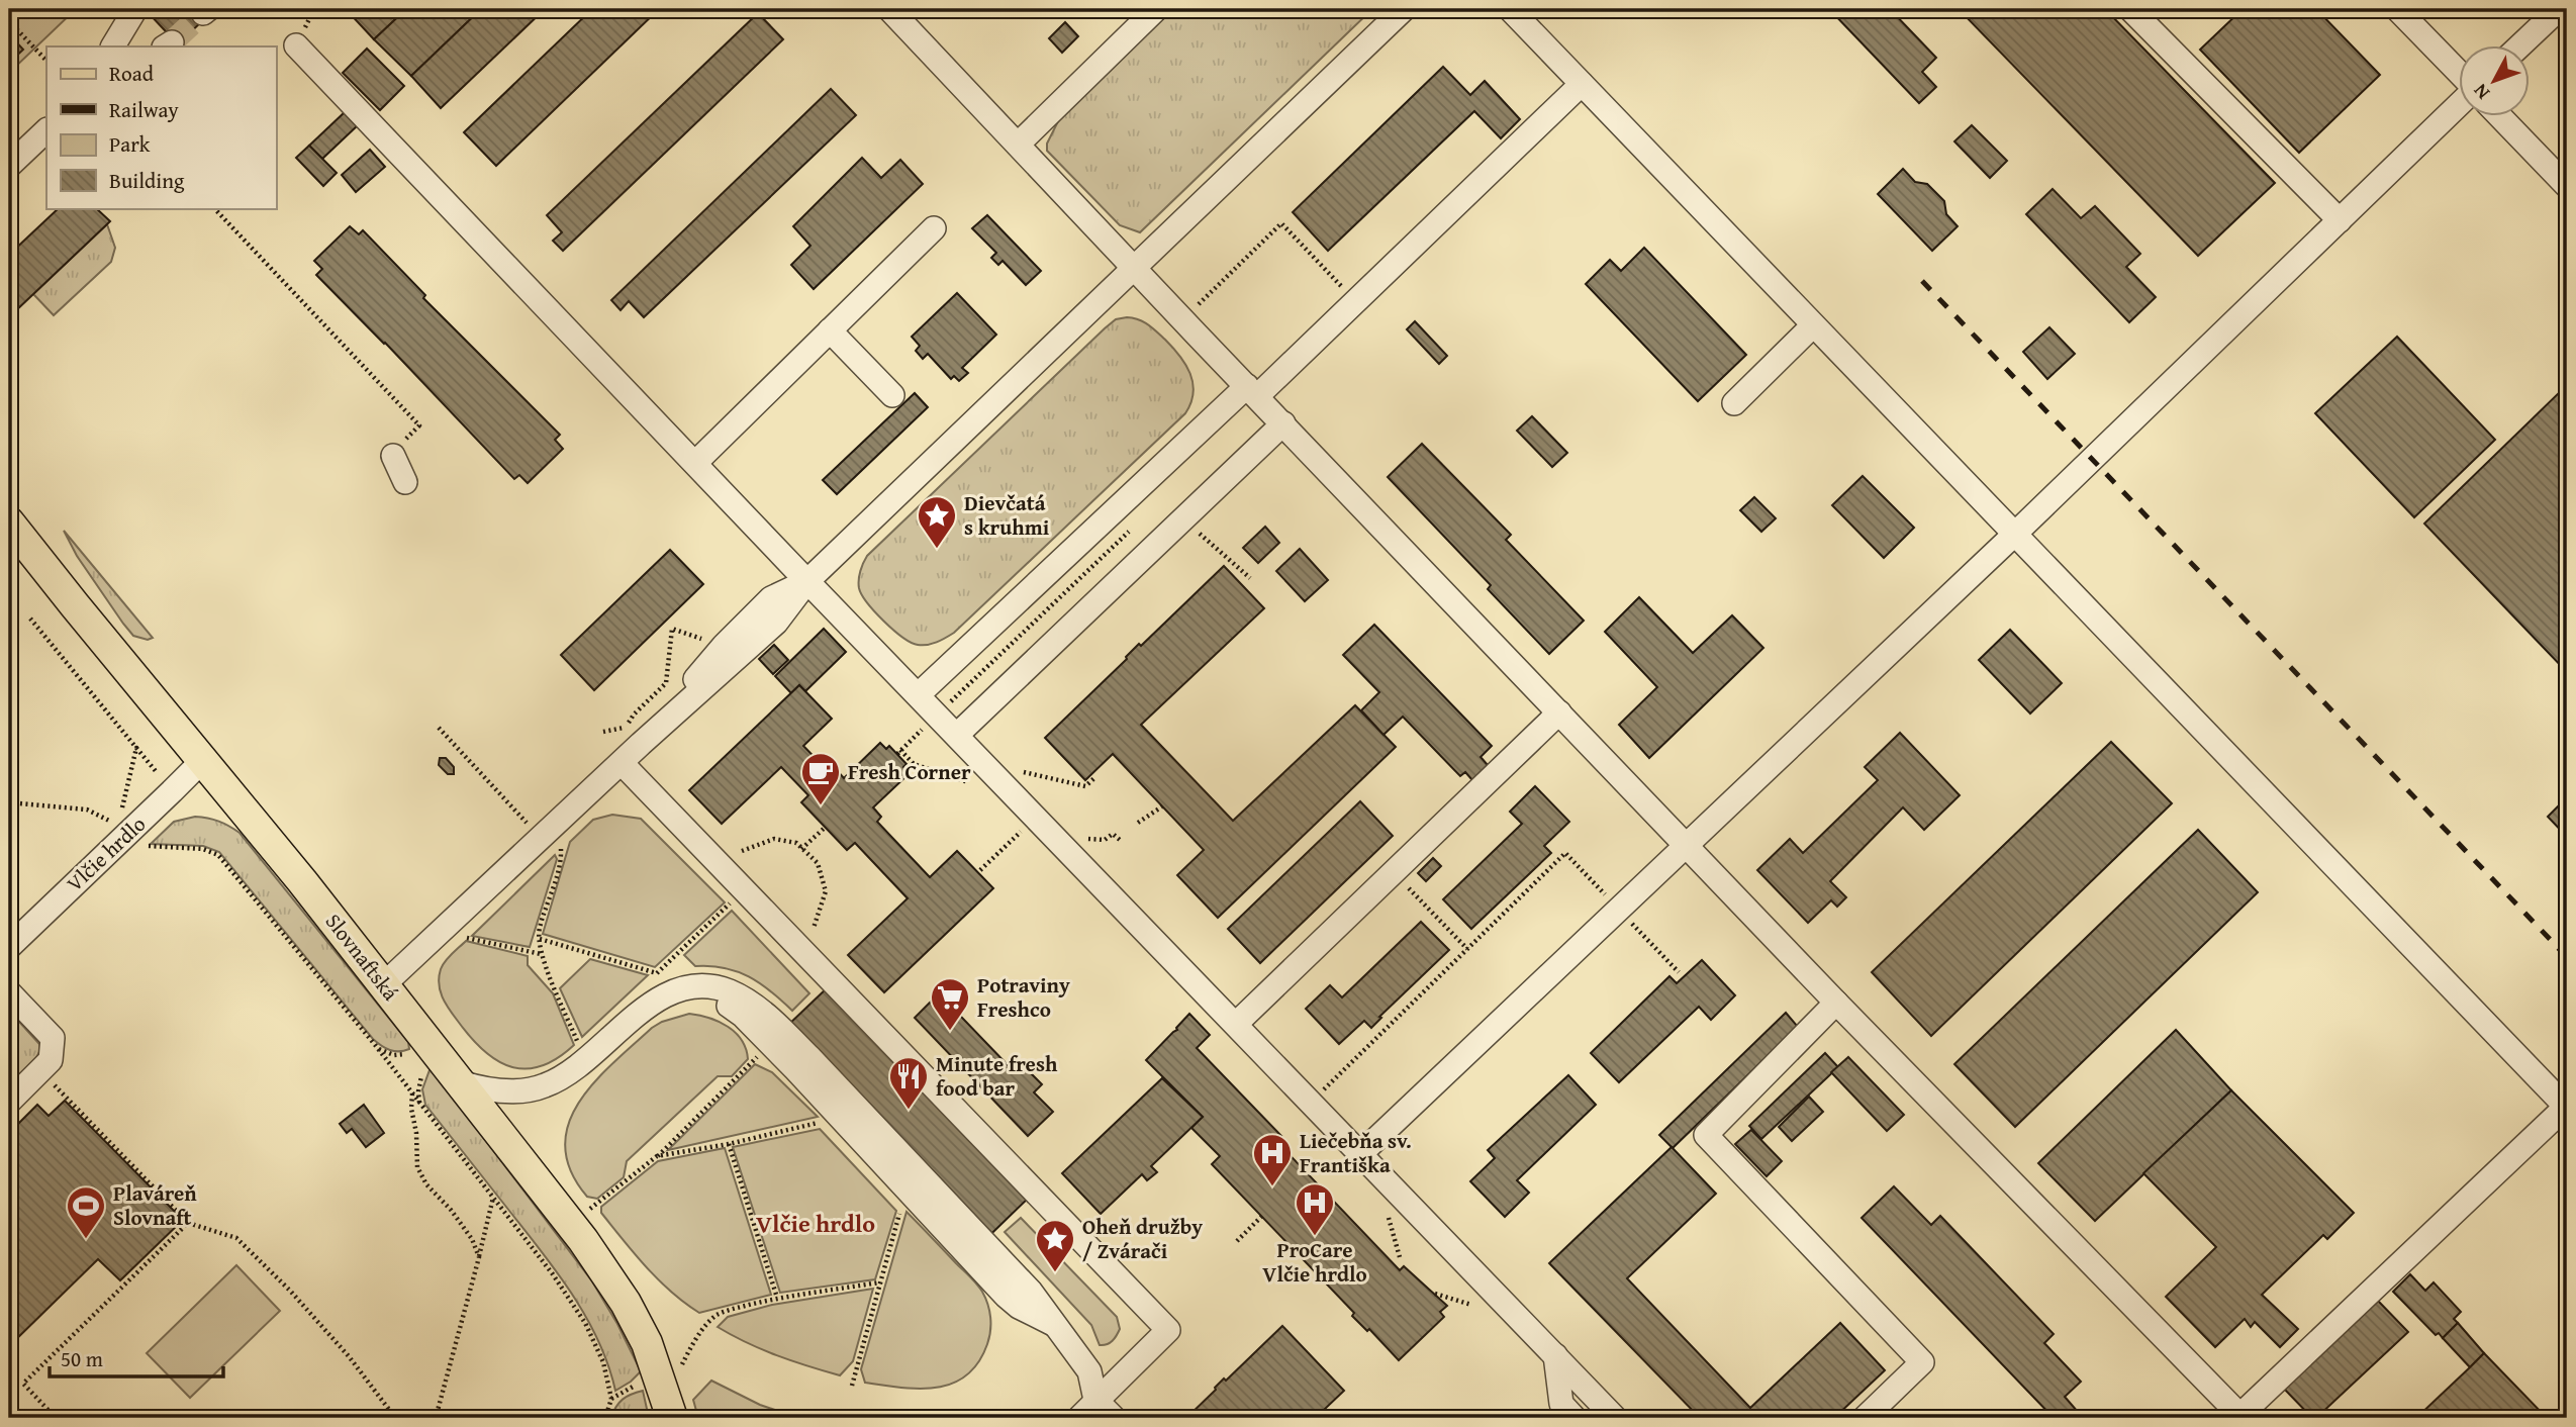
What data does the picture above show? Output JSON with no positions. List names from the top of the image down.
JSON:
{
  "streets": {
    "main road": ["Slovnaftská"],
    "street": ["Vlčie hrdlo"]
  },
  "crossings": [
    ["Vlčie hrdlo", "Slovnaftská"]
  ],
  "districts": ["Vlčie hrdlo"],
  "places": {
    "place": ["Dievčatá s kruhmi", "Oheň družby / Zvárači"],
    "cafe": ["Fresh Corner"],
    "supermarket": ["Potraviny Freshco"],
    "restaurant": ["Minute fresh food bar"],
    "hospital": ["Liečebňa sv. Františka", "ProCare Vlčie hrdlo"],
    "sports": ["Plaváreň Slovnaft"]
  },
  "legend": [
    "Road",
    "Railway",
    "Park",
    "Building"
  ],
  "scale_bar": "50 m",
  "north": "bottom left"
}
